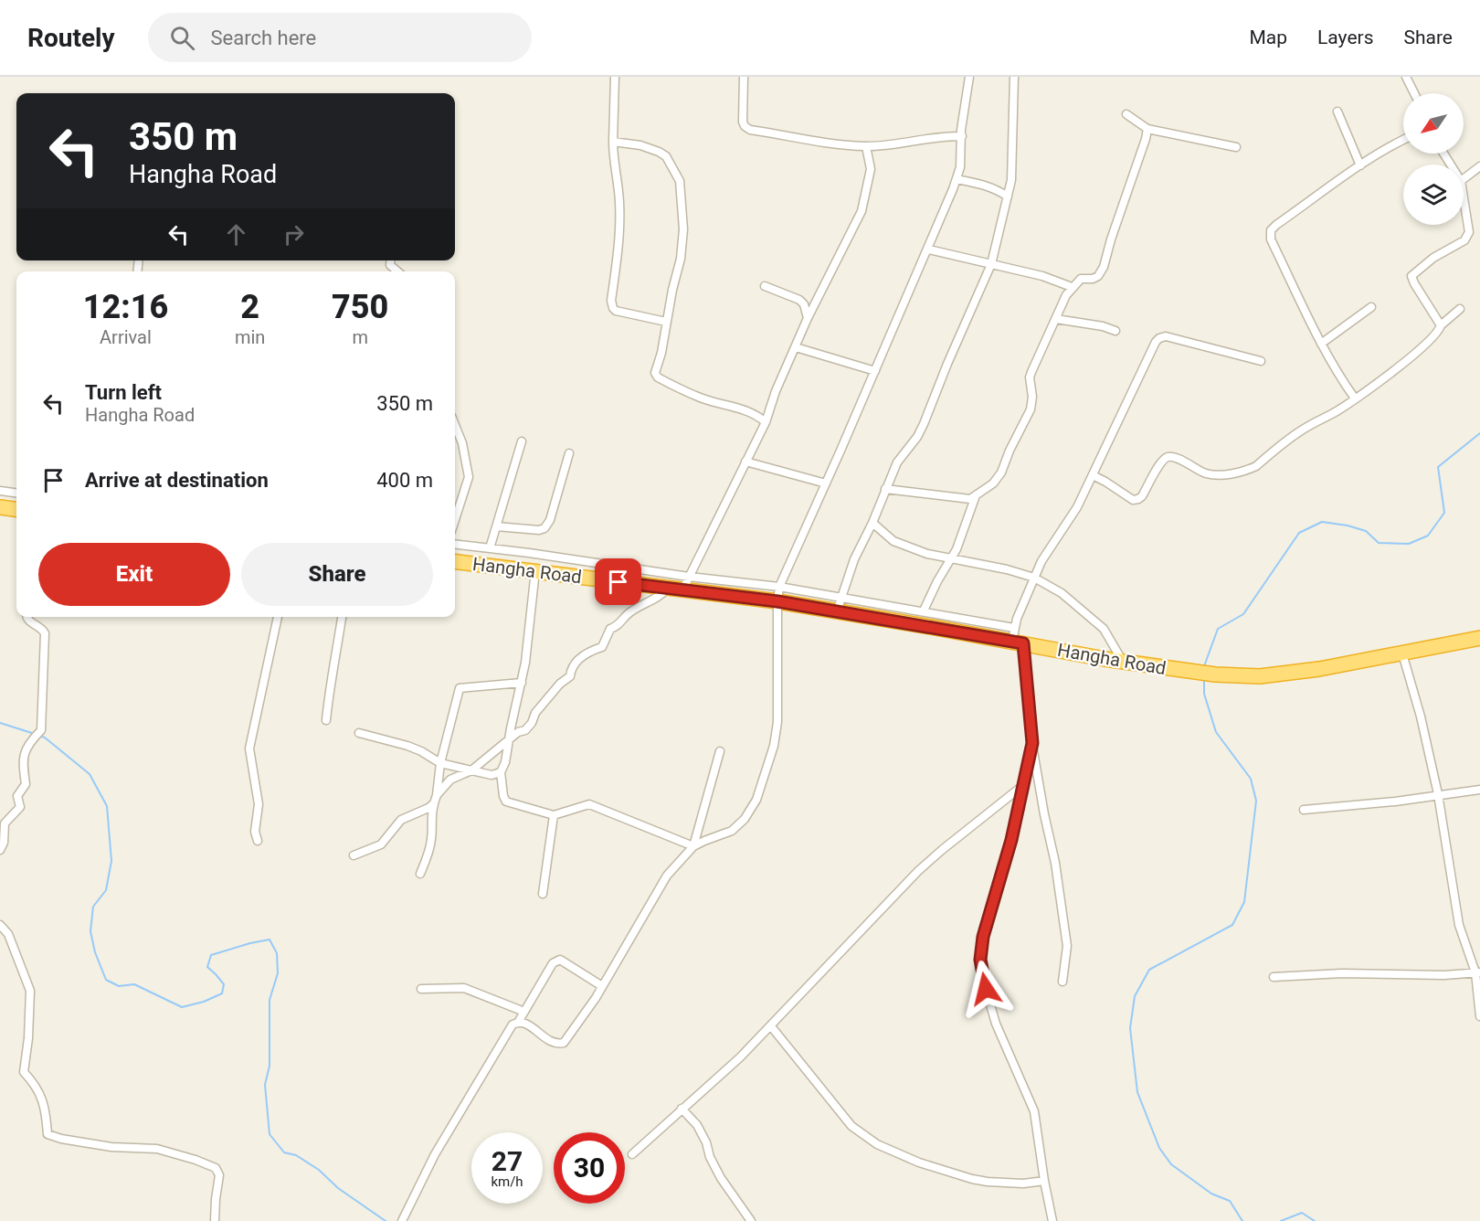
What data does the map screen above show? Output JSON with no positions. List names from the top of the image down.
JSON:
{
  "streets": {
    "highway": ["Hangha Road"]
  },
  "north": "bottom left",
  "page": {
    "header": "Routely",
    "search": "Search here",
    "nav": ["Map", "Layers", "Share"],
    "turn": ["350 m", "Hangha Road"],
    "eta": [
      "12:16",
      "Arrival",
      "2",
      "min",
      "750",
      "m"
    ],
    "list": [
      {
        "name": "Turn left",
        "note": "Hangha Road",
        "value": "350 m"
      },
      {
        "name": "Arrive at destination",
        "value": "400 m"
      }
    ],
    "buttons": ["Exit", "Share"],
    "speed": "27 km/h",
    "limit": "30"
  }
}
